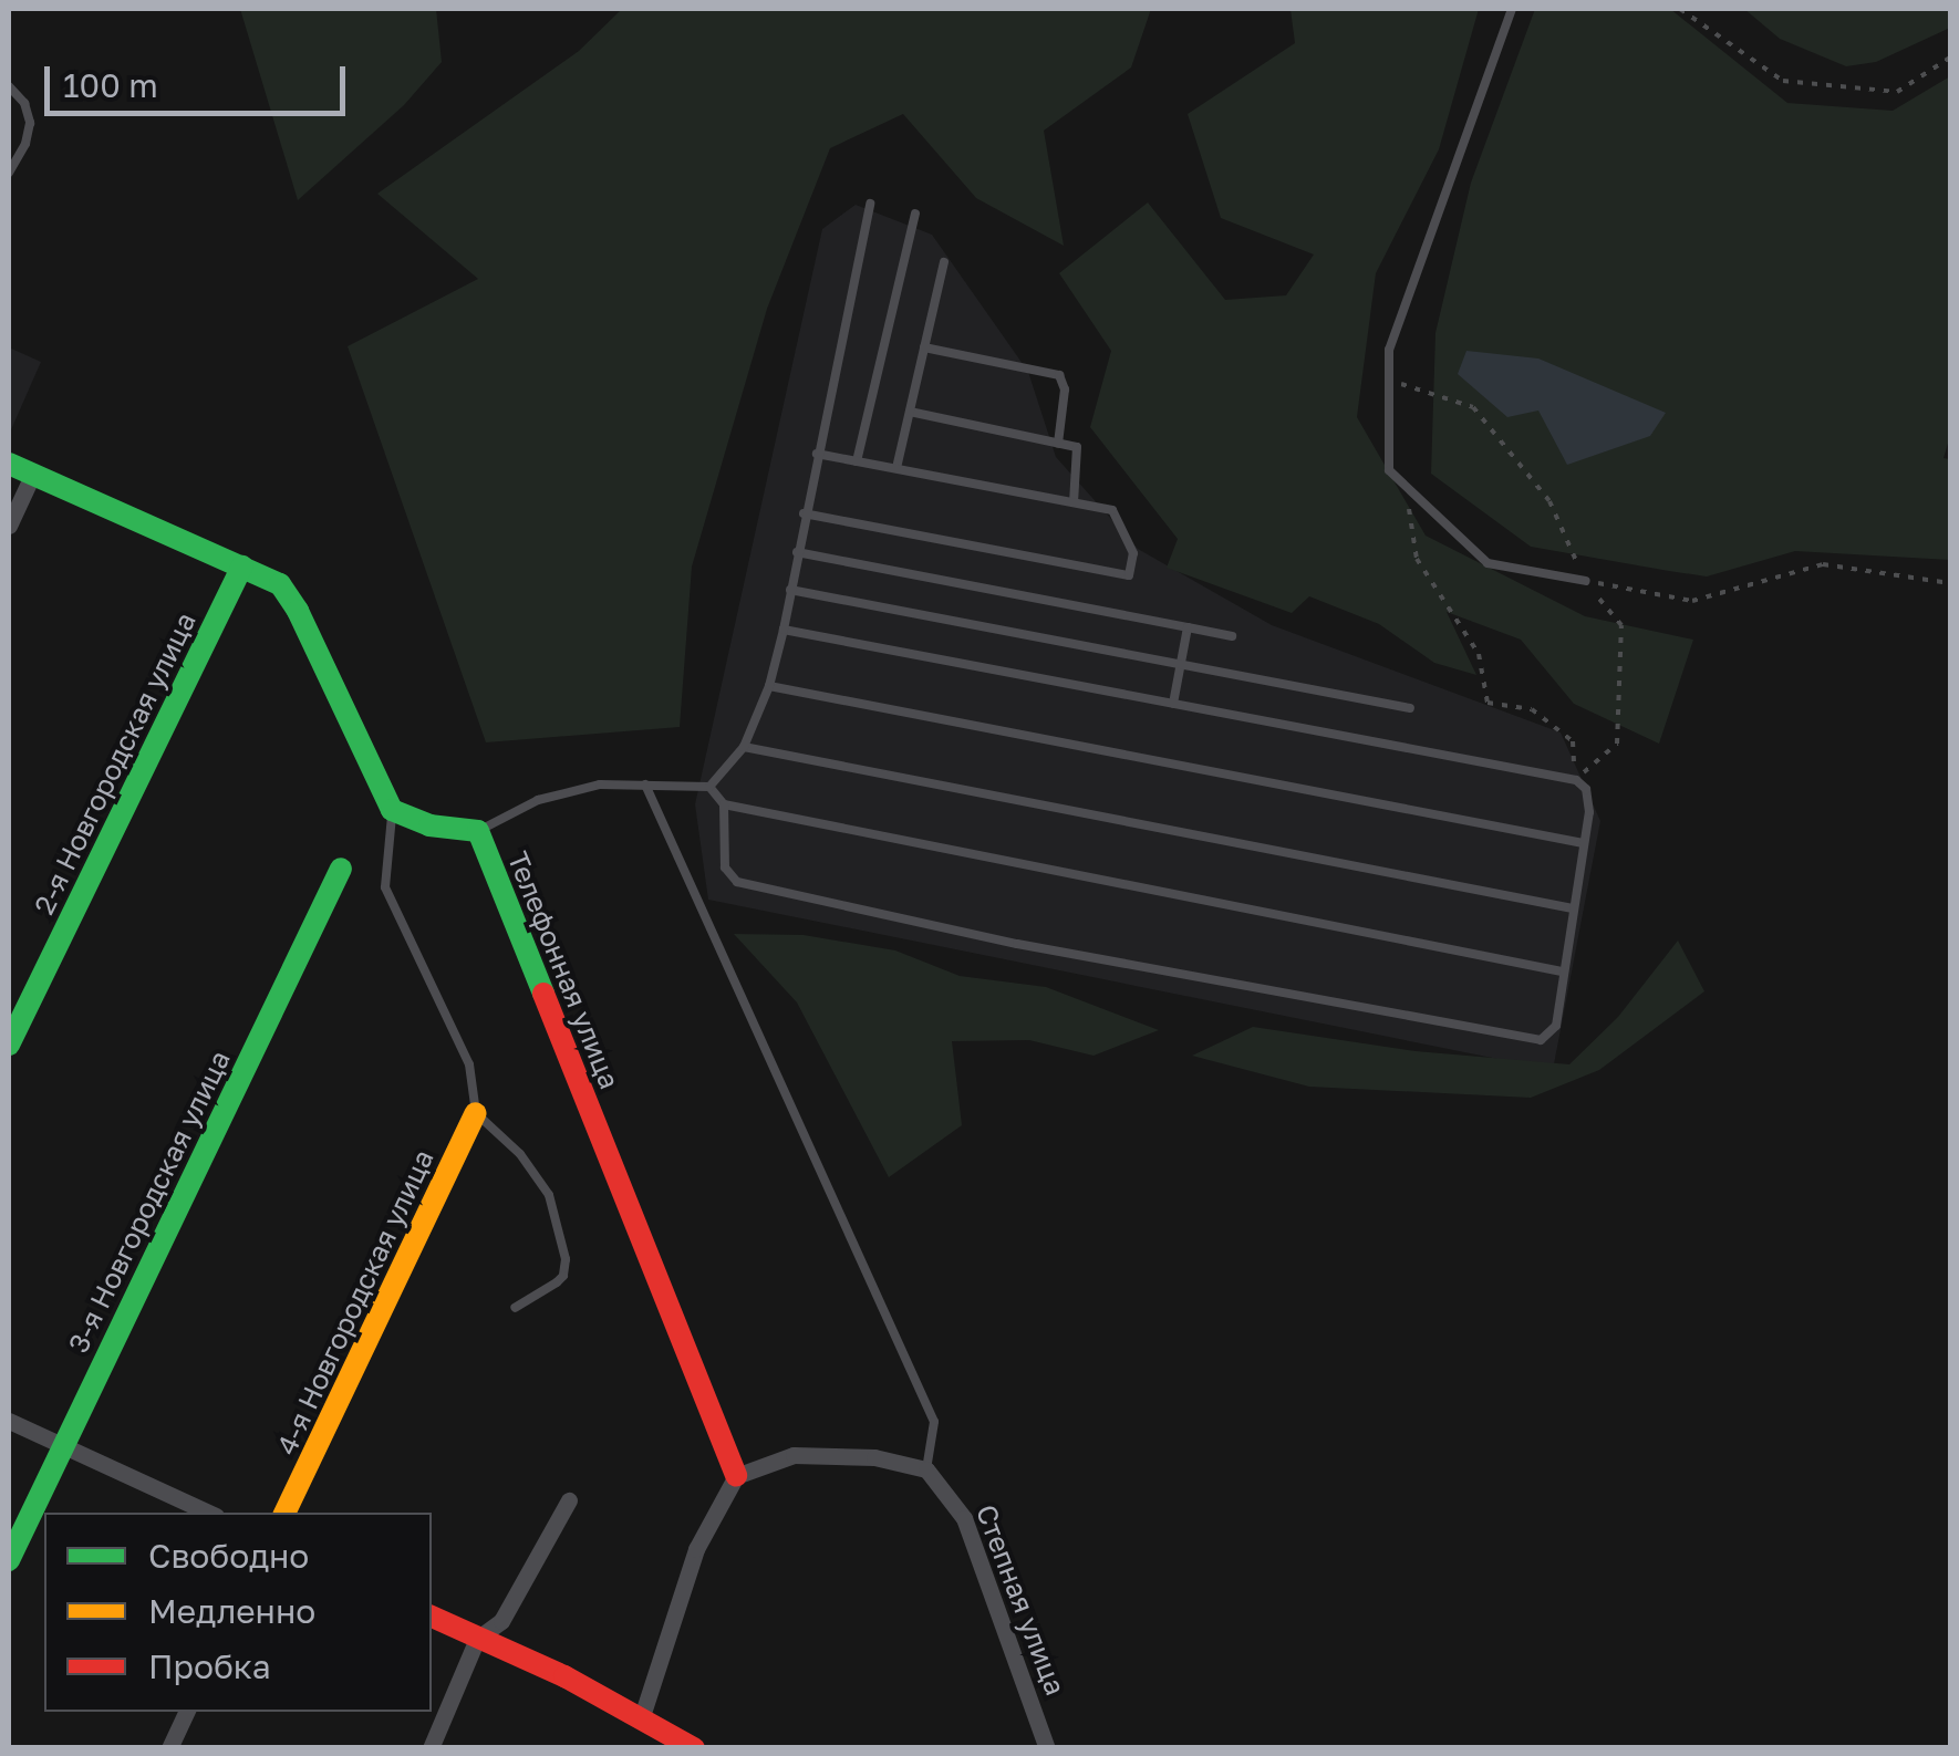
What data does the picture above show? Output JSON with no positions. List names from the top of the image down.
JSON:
{
  "streets": {
    "street": [
      "2-я Новгородская улица",
      "Телефонная улица",
      "3-я Новгородская улица",
      "4-я Новгородская улица",
      "Степная улица"
    ]
  },
  "legend": ["Свободно", "Медленно", "Пробка"],
  "scale_bar": "100 m"
}
